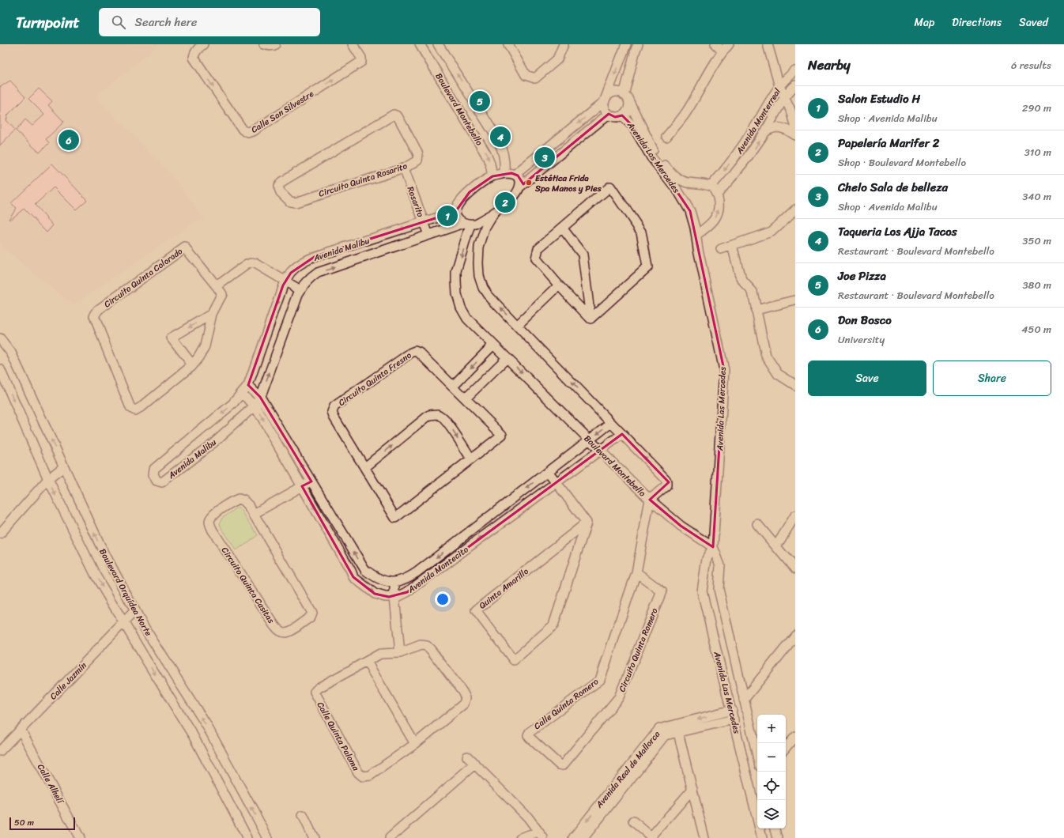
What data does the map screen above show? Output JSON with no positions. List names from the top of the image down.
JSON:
{
  "streets": {
    "street": [
      "Boulevard Montebello",
      "Calle San Silvestre",
      "Avenida Monterreal",
      "Avenida Las Mercedes",
      "Circuito Quinta Rosarito",
      "Rosarito",
      "Avenida Malibu",
      "Circuito Quinta Colorado",
      "Circuito Quinta Fresno",
      "Avenida Montecito",
      "Circuito Quinta Casitas",
      "Quinta Amarillo",
      "Boulevard Orquídea Norte",
      "Circuito Quinta Romero",
      "Calle Jazmín",
      "Calle Quinta Romero",
      "Calle Quinta Paloma",
      "Avenida Real de Mallorca",
      "Calle Alhelí"
    ]
  },
  "crossings": [
    ["Boulevard Montebello", "Avenida Malibu"],
    ["Boulevard Montebello", "Avenida Montecito"],
    ["Boulevard Montebello", "Calle Quinta Romero"],
    ["Avenida Monterreal", "Avenida Las Mercedes"],
    ["Avenida Las Mercedes", "Avenida Real de Mallorca"],
    ["Circuito Quinta Rosarito", "Rosarito"],
    ["Rosarito", "Avenida Malibu"],
    ["Avenida Malibu", "Avenida Montecito"],
    ["Boulevard Orquídea Norte", "Calle Jazmín"],
    ["Circuito Quinta Romero", "Calle Quinta Romero"],
    ["Calle Jazmín", "Calle Alhelí"]
  ],
  "places": ["Estética Frida Spa Manos y Pies"],
  "scale_bar": "50 m",
  "page": {
    "header": "Turnpoint",
    "search": "Search here",
    "nav": ["Map", "Directions", "Saved"],
    "heading": ["Nearby", "6 results"],
    "list": [
      {
        "mark": "1",
        "name": "Salon Estudio H",
        "note": "Shop · Avenida Malibu",
        "value": "290 m"
      },
      {
        "mark": "2",
        "name": "Papelería Marifer 2",
        "note": "Shop · Boulevard Montebello",
        "value": "310 m"
      },
      {
        "mark": "3",
        "name": "Chelo Sala de belleza",
        "note": "Shop · Avenida Malibu",
        "value": "340 m"
      },
      {
        "mark": "4",
        "name": "Taqueria Los Ajja Tacos",
        "note": "Restaurant · Boulevard Montebello",
        "value": "350 m"
      },
      {
        "mark": "5",
        "name": "Joe Pizza",
        "note": "Restaurant · Boulevard Montebello",
        "value": "380 m"
      },
      {
        "mark": "6",
        "name": "Don Bosco",
        "note": "University",
        "value": "450 m"
      }
    ],
    "pins": [
      "5",
      "4",
      "6",
      "3",
      "2",
      "1"
    ],
    "buttons": ["Save", "Share"],
    "map_buttons": ["+", "−"],
    "scale": "50 m"
  }
}
